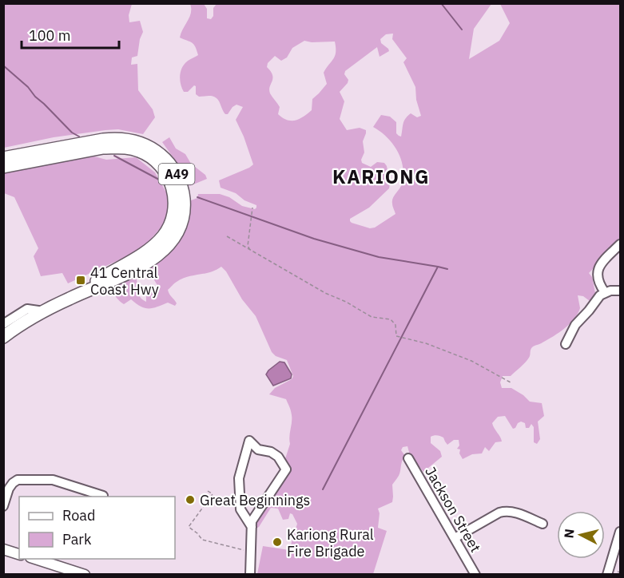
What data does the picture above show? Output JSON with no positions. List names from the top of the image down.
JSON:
{
  "streets": {
    "highway": ["A49"],
    "street": ["Jackson Street"]
  },
  "districts": ["KARIONG"],
  "places": {
    "transit": ["41 Central Coast Hwy"],
    "other": ["Great Beginnings", "Kariong Rural Fire Brigade"]
  },
  "legend": ["Road", "Park"],
  "scale_bar": "100 m",
  "north": "left"
}
